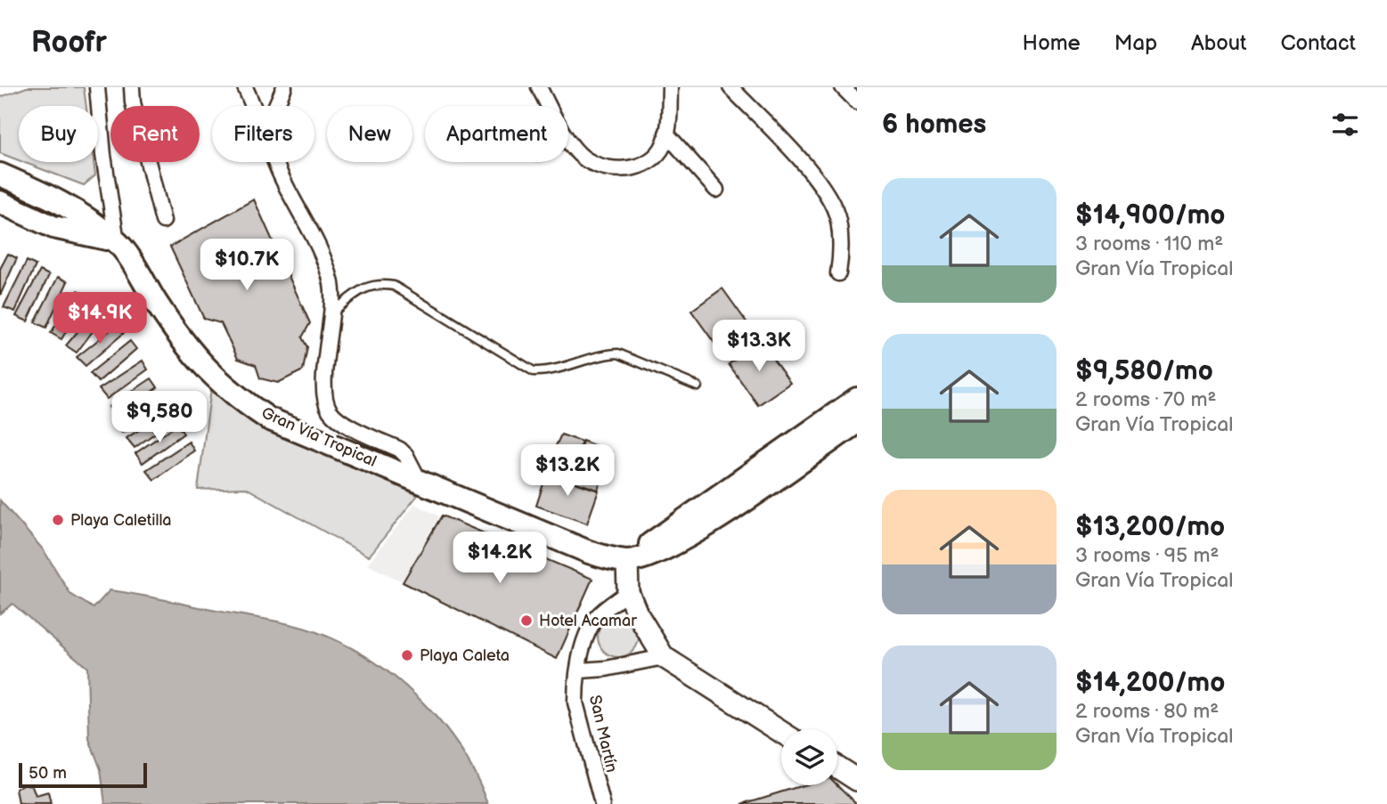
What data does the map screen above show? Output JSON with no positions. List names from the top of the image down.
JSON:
{
  "streets": {
    "main road": ["Gran Vía Tropical"],
    "street": ["San Martín"]
  },
  "places": ["Playa Caletilla", "Hotel Acamar", "Playa Caleta"],
  "scale_bar": "50 m",
  "page": {
    "header": "Roofr",
    "nav": [
      "Home",
      "Map",
      "About",
      "Contact"
    ],
    "heading": "6 homes",
    "chip": [
      "Buy",
      "Rent",
      "Filters",
      "New",
      "Apartment"
    ],
    "list": [
      {
        "name": "$14,900/mo",
        "note": "3 rooms · 110 m² · Gran Vía Tropical"
      },
      {
        "name": "$9,580/mo",
        "note": "2 rooms · 70 m² · Gran Vía Tropical"
      },
      {
        "name": "$13,200/mo",
        "note": "3 rooms · 95 m² · Gran Vía Tropical"
      },
      {
        "name": "$14,200/mo",
        "note": "2 rooms · 80 m² · Gran Vía Tropical"
      }
    ],
    "price": [
      "$10.7K",
      "$14.9K",
      "$13.3K",
      "$9,580",
      "$13.2K",
      "$14.2K"
    ],
    "scale": "50 m"
  }
}
